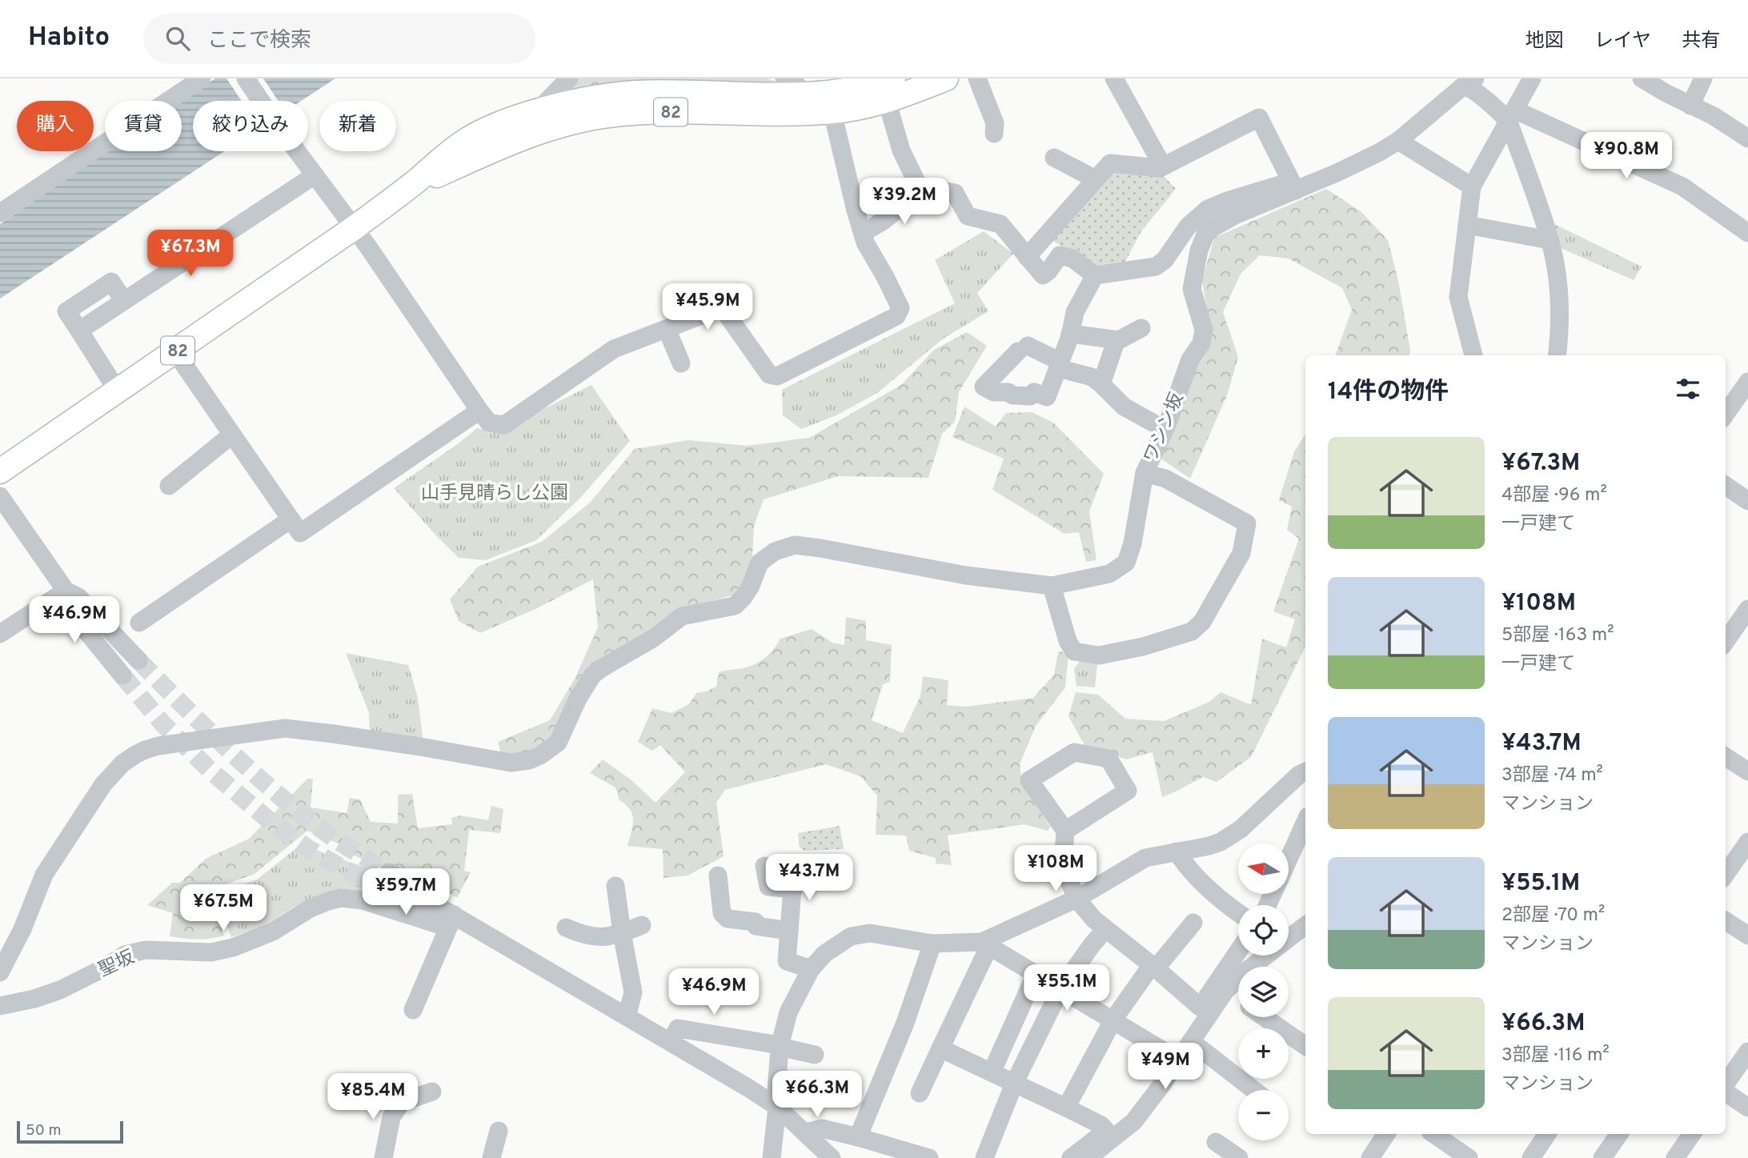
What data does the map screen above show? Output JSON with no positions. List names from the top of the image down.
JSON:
{
  "streets": {
    "main road": ["82"],
    "street": ["ワシン坂", "聖坂"]
  },
  "parks": ["山手見晴らし公園"],
  "scale_bar": "50 m",
  "north": "left",
  "page": {
    "header": "Habito",
    "search": "ここで検索",
    "nav": ["地図", "レイヤ", "共有"],
    "chip": [
      "購入",
      "賃貸",
      "絞り込み",
      "新着"
    ],
    "price": [
      "¥90.8M",
      "¥39.2M",
      "¥67.3M",
      "¥45.9M",
      "¥46.9M",
      "¥108M",
      "¥43.7M",
      "¥59.7M",
      "¥67.5M",
      "¥55.1M",
      "¥46.9M",
      "¥49M",
      "¥66.3M",
      "¥85.4M"
    ],
    "heading": "14件の物件",
    "list": [
      {
        "name": "¥67.3M",
        "note": "4部屋 · 96 m² · 一戸建て"
      },
      {
        "name": "¥108M",
        "note": "5部屋 · 163 m² · 一戸建て"
      },
      {
        "name": "¥43.7M",
        "note": "3部屋 · 74 m² · マンション"
      },
      {
        "name": "¥55.1M",
        "note": "2部屋 · 70 m² · マンション"
      },
      {
        "name": "¥66.3M",
        "note": "3部屋 · 116 m² · マンション"
      }
    ],
    "map_buttons": ["+", "−"],
    "scale": "50 m"
  }
}
